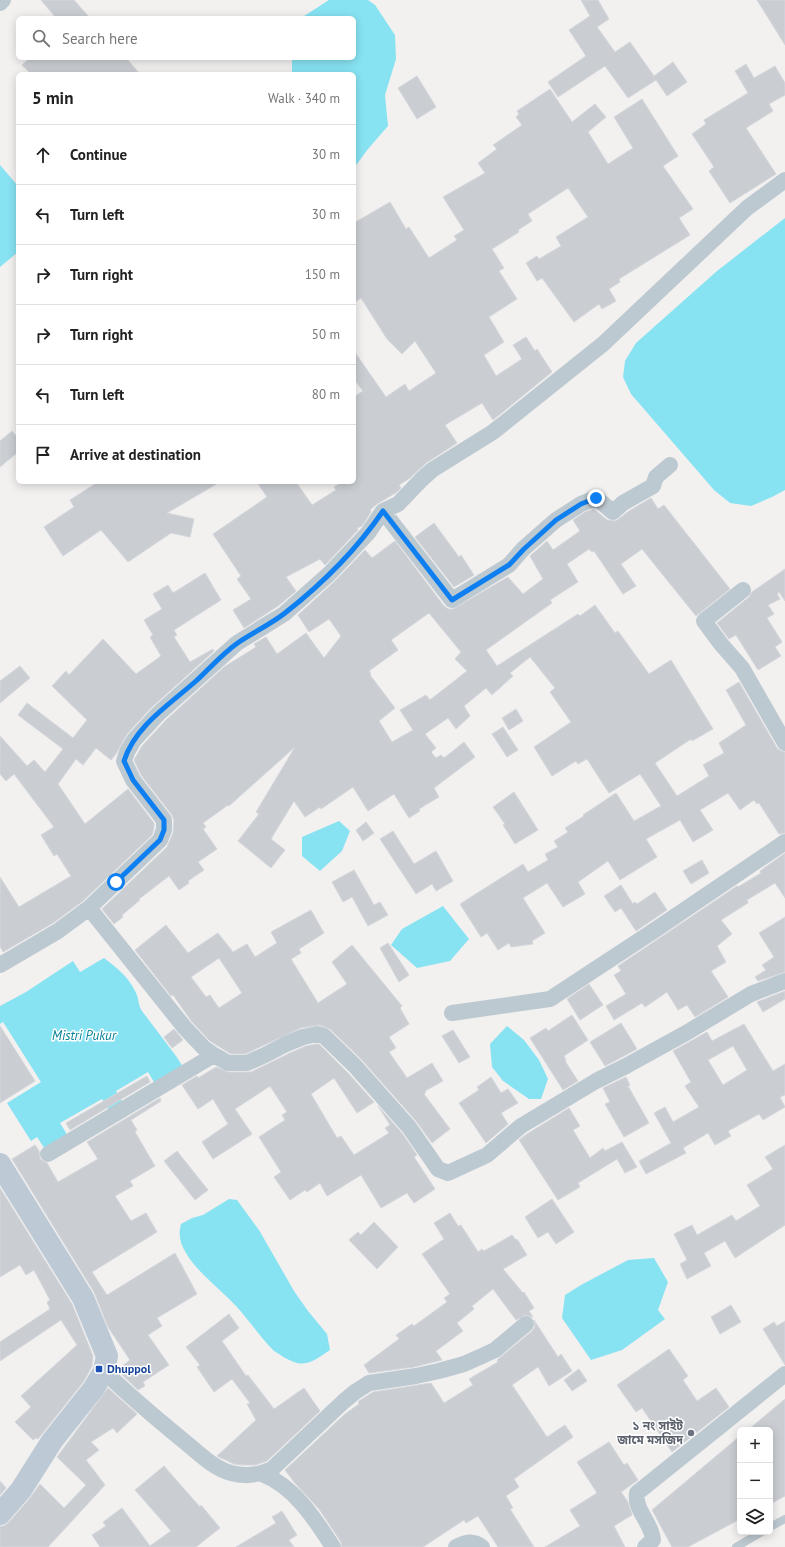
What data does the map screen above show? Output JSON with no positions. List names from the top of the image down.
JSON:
{
  "water": ["Mistri Pukur"],
  "places": {
    "transit": ["Dhuppol"],
    "other": ["১ নং সাইট জামে মসজিদ"]
  },
  "page": {
    "search": "Search here",
    "heading": ["5 min", "Walk · 340 m"],
    "list": [
      ["Continue", "30 m"],
      ["Turn left", "30 m"],
      ["Turn right", "150 m"],
      ["Turn right", "50 m"],
      ["Turn left", "80 m"],
      "Arrive at destination"
    ],
    "map_buttons": ["+", "−"]
  }
}
